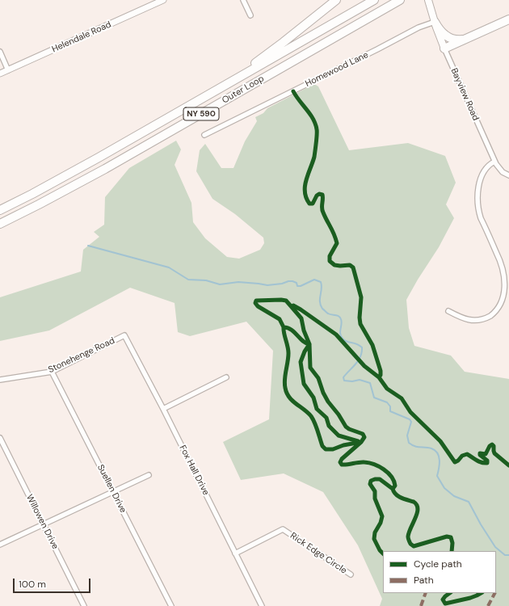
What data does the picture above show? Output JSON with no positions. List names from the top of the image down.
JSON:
{
  "streets": {
    "highway": ["Outer Loop", "NY 590"],
    "main road": ["Bayview Road"],
    "street": [
      "Helendale Road",
      "Homewood Lane",
      "Stonehenge Road",
      "Fox Hall Drive",
      "Suellen Drive",
      "Willowen Drive",
      "Rick Edge Circle"
    ]
  },
  "crossings": [
    ["Homewood Lane", "Bayview Road"],
    ["Stonehenge Road", "Fox Hall Drive"],
    ["Stonehenge Road", "Suellen Drive"],
    ["Fox Hall Drive", "Rick Edge Circle"]
  ],
  "legend": ["Cycle path", "Path"],
  "scale_bar": "100 m"
}
